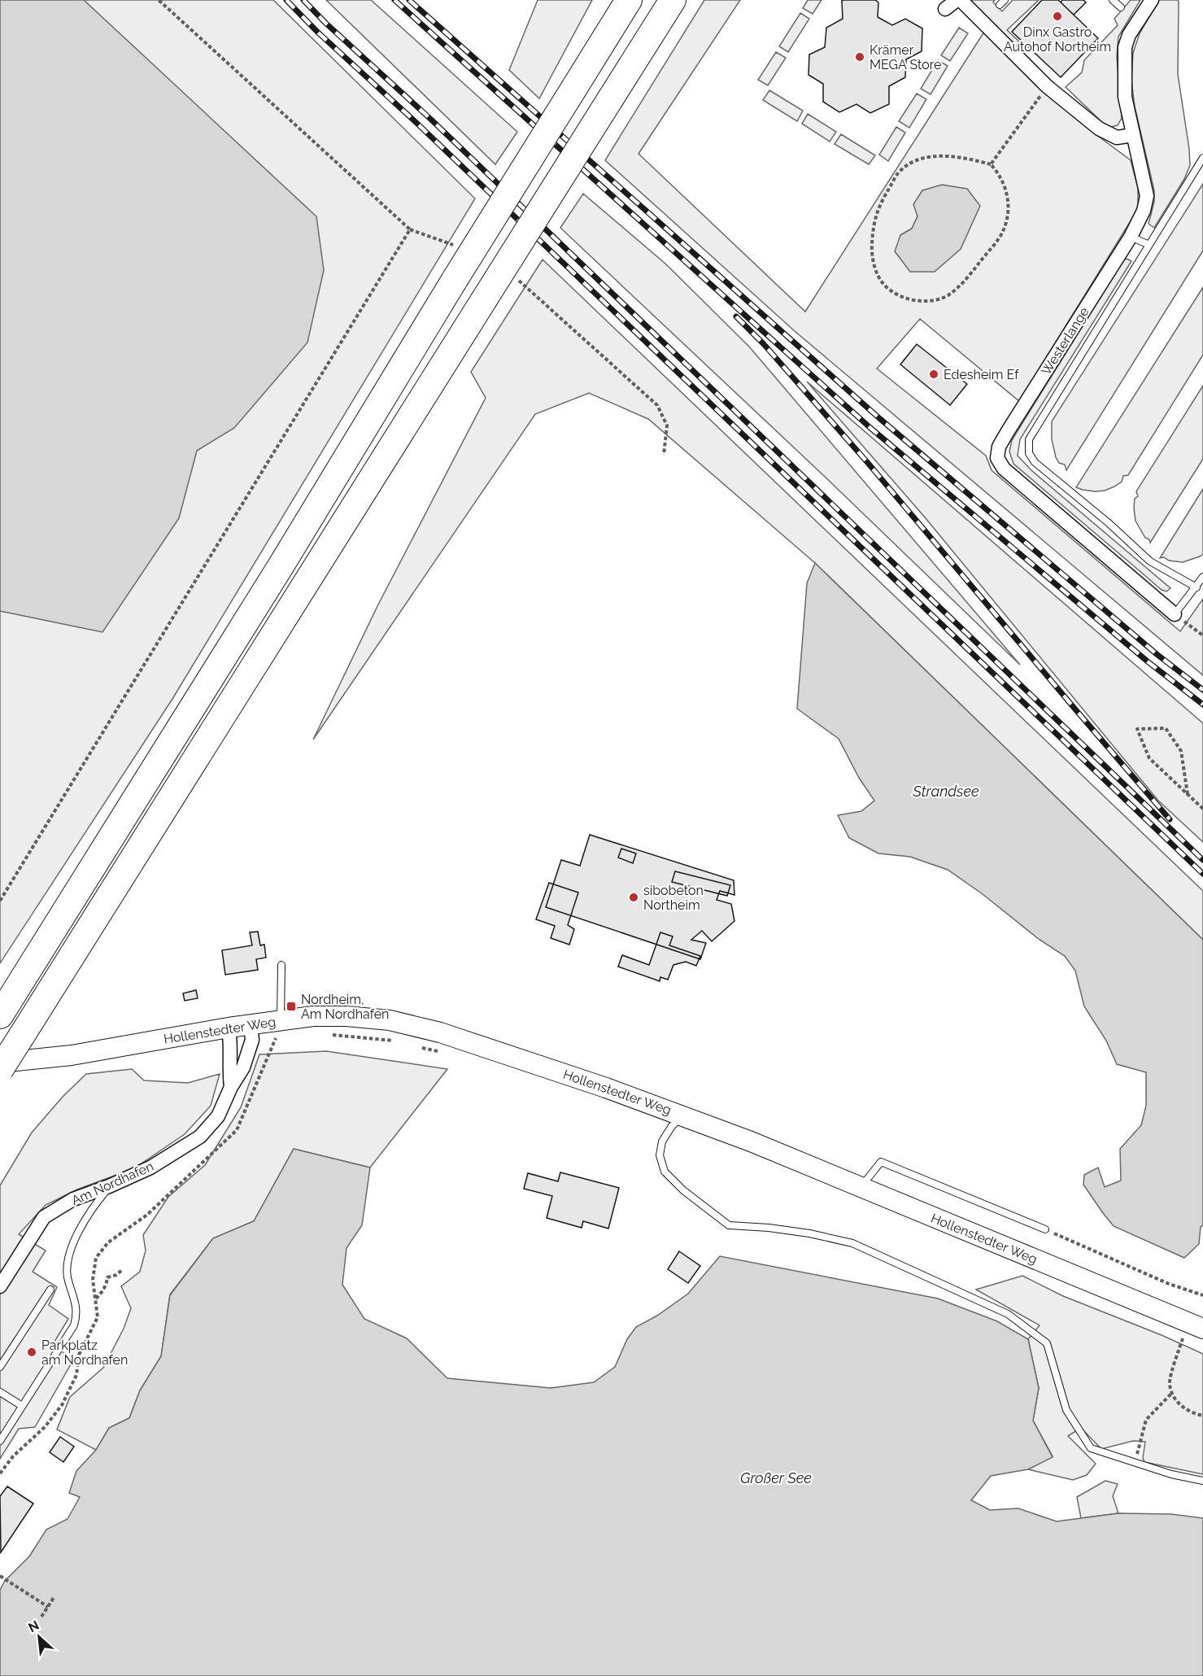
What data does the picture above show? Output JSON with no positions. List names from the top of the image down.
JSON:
{
  "streets": {
    "main road": ["Hollenstedter Weg"],
    "street": ["Westerlange", "Am Nordhafen"]
  },
  "crossings": [
    ["Hollenstedter Weg", "Am Nordhafen"]
  ],
  "water": ["Strandsee", "Großer See"],
  "places": {
    "other": [
      "Dinx Gastro Autohof Northeim",
      "Krämer MEGA Store",
      "Edesheim Ef",
      "sibobeton Northeim",
      "Parkplatz am Nordhafen"
    ],
    "transit": ["Nordheim, Am Nordhafen"]
  },
  "north": "top left"
}
